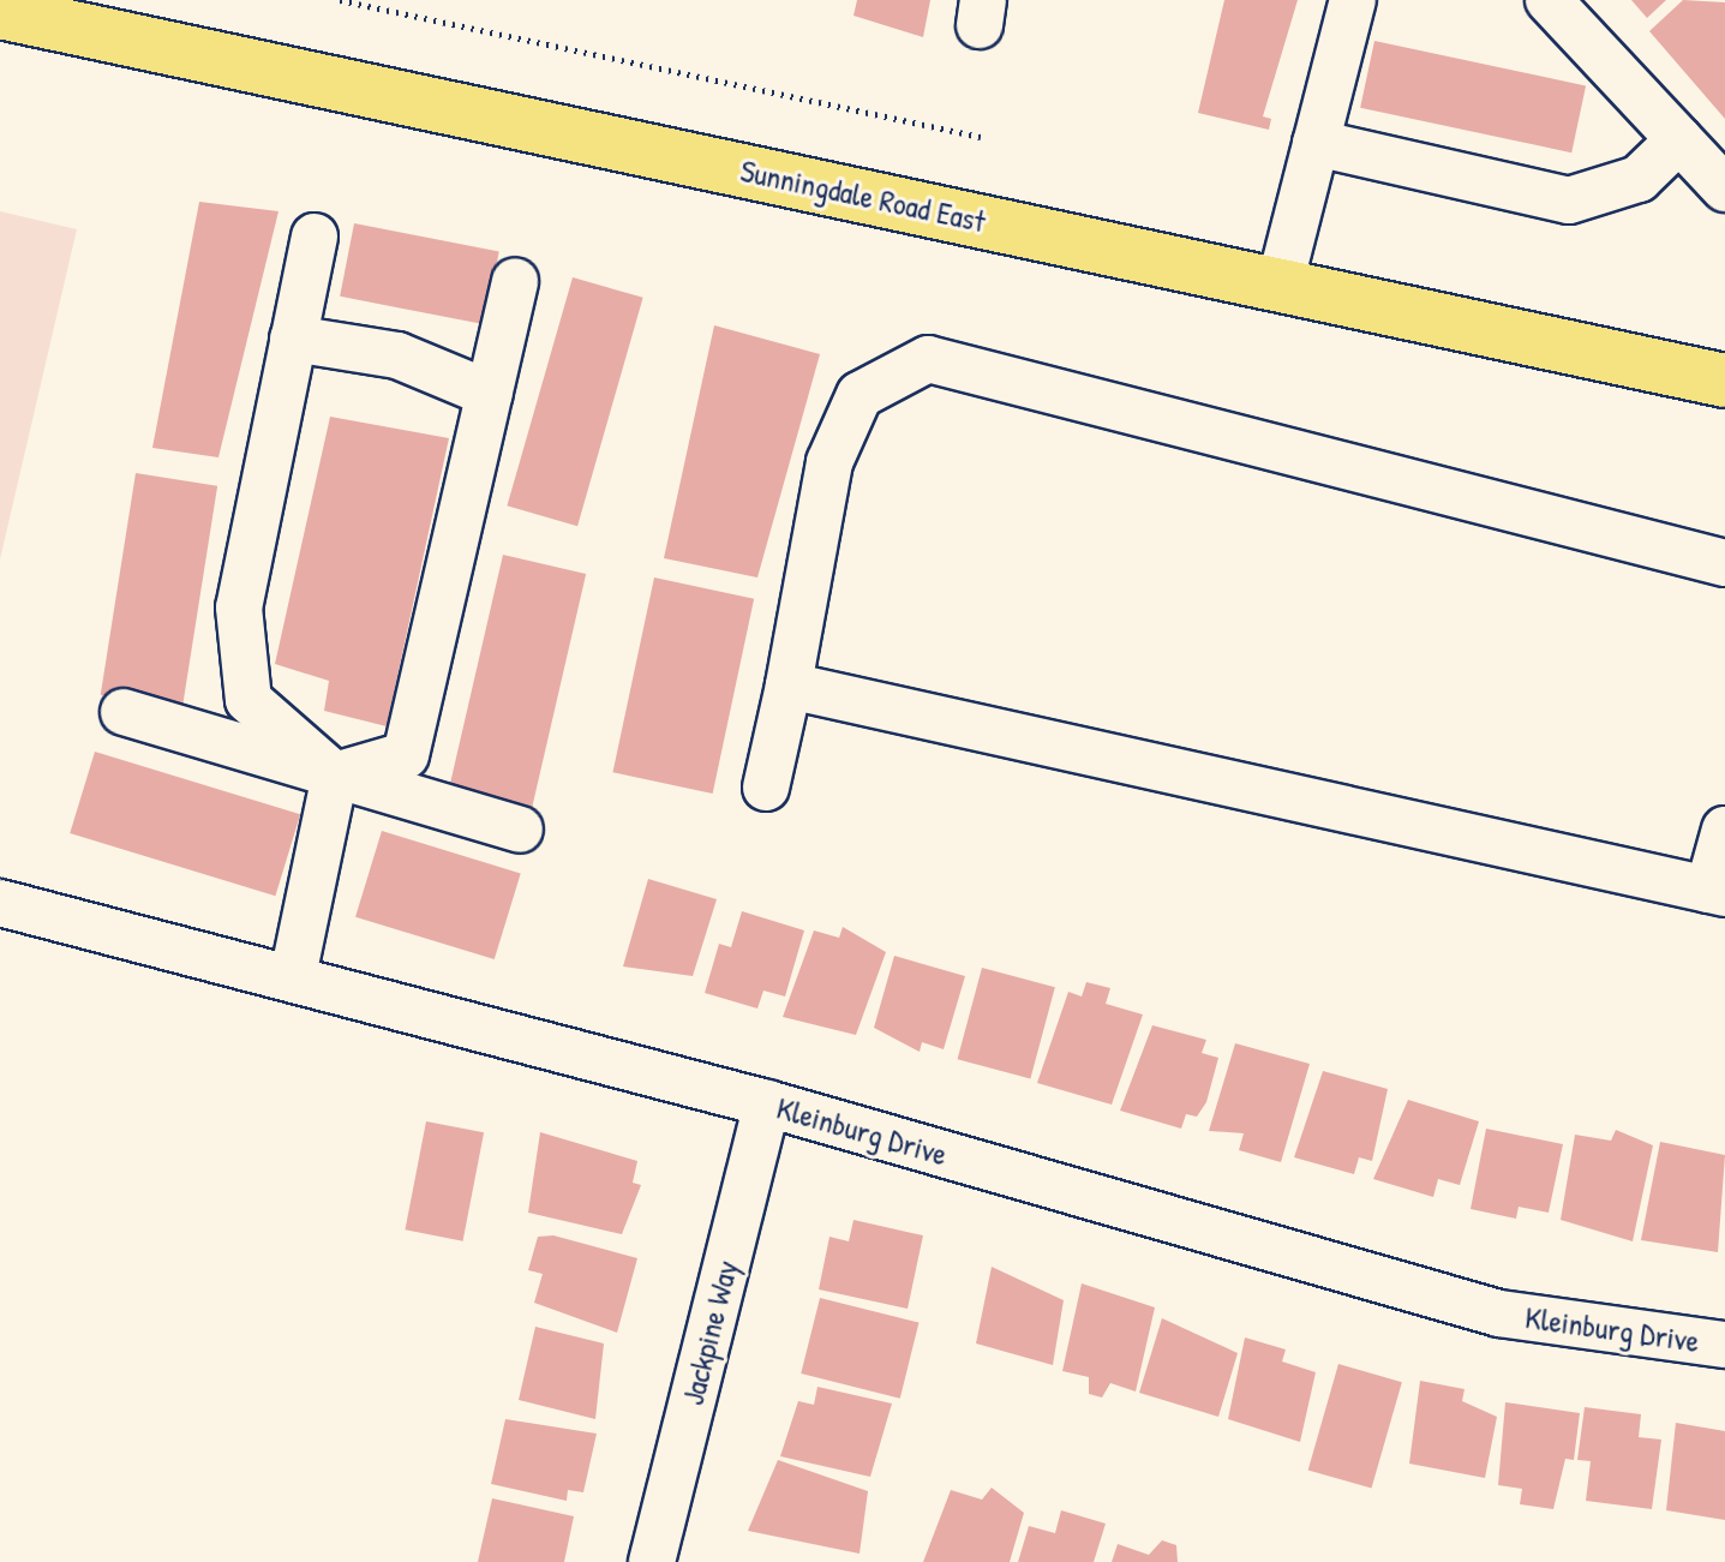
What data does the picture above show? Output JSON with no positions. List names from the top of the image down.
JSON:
{
  "streets": {
    "main road": ["Sunningdale Road East"],
    "street": ["Kleinburg Drive", "Jackpine Way"]
  },
  "crossings": [
    ["Kleinburg Drive", "Jackpine Way"]
  ]
}
